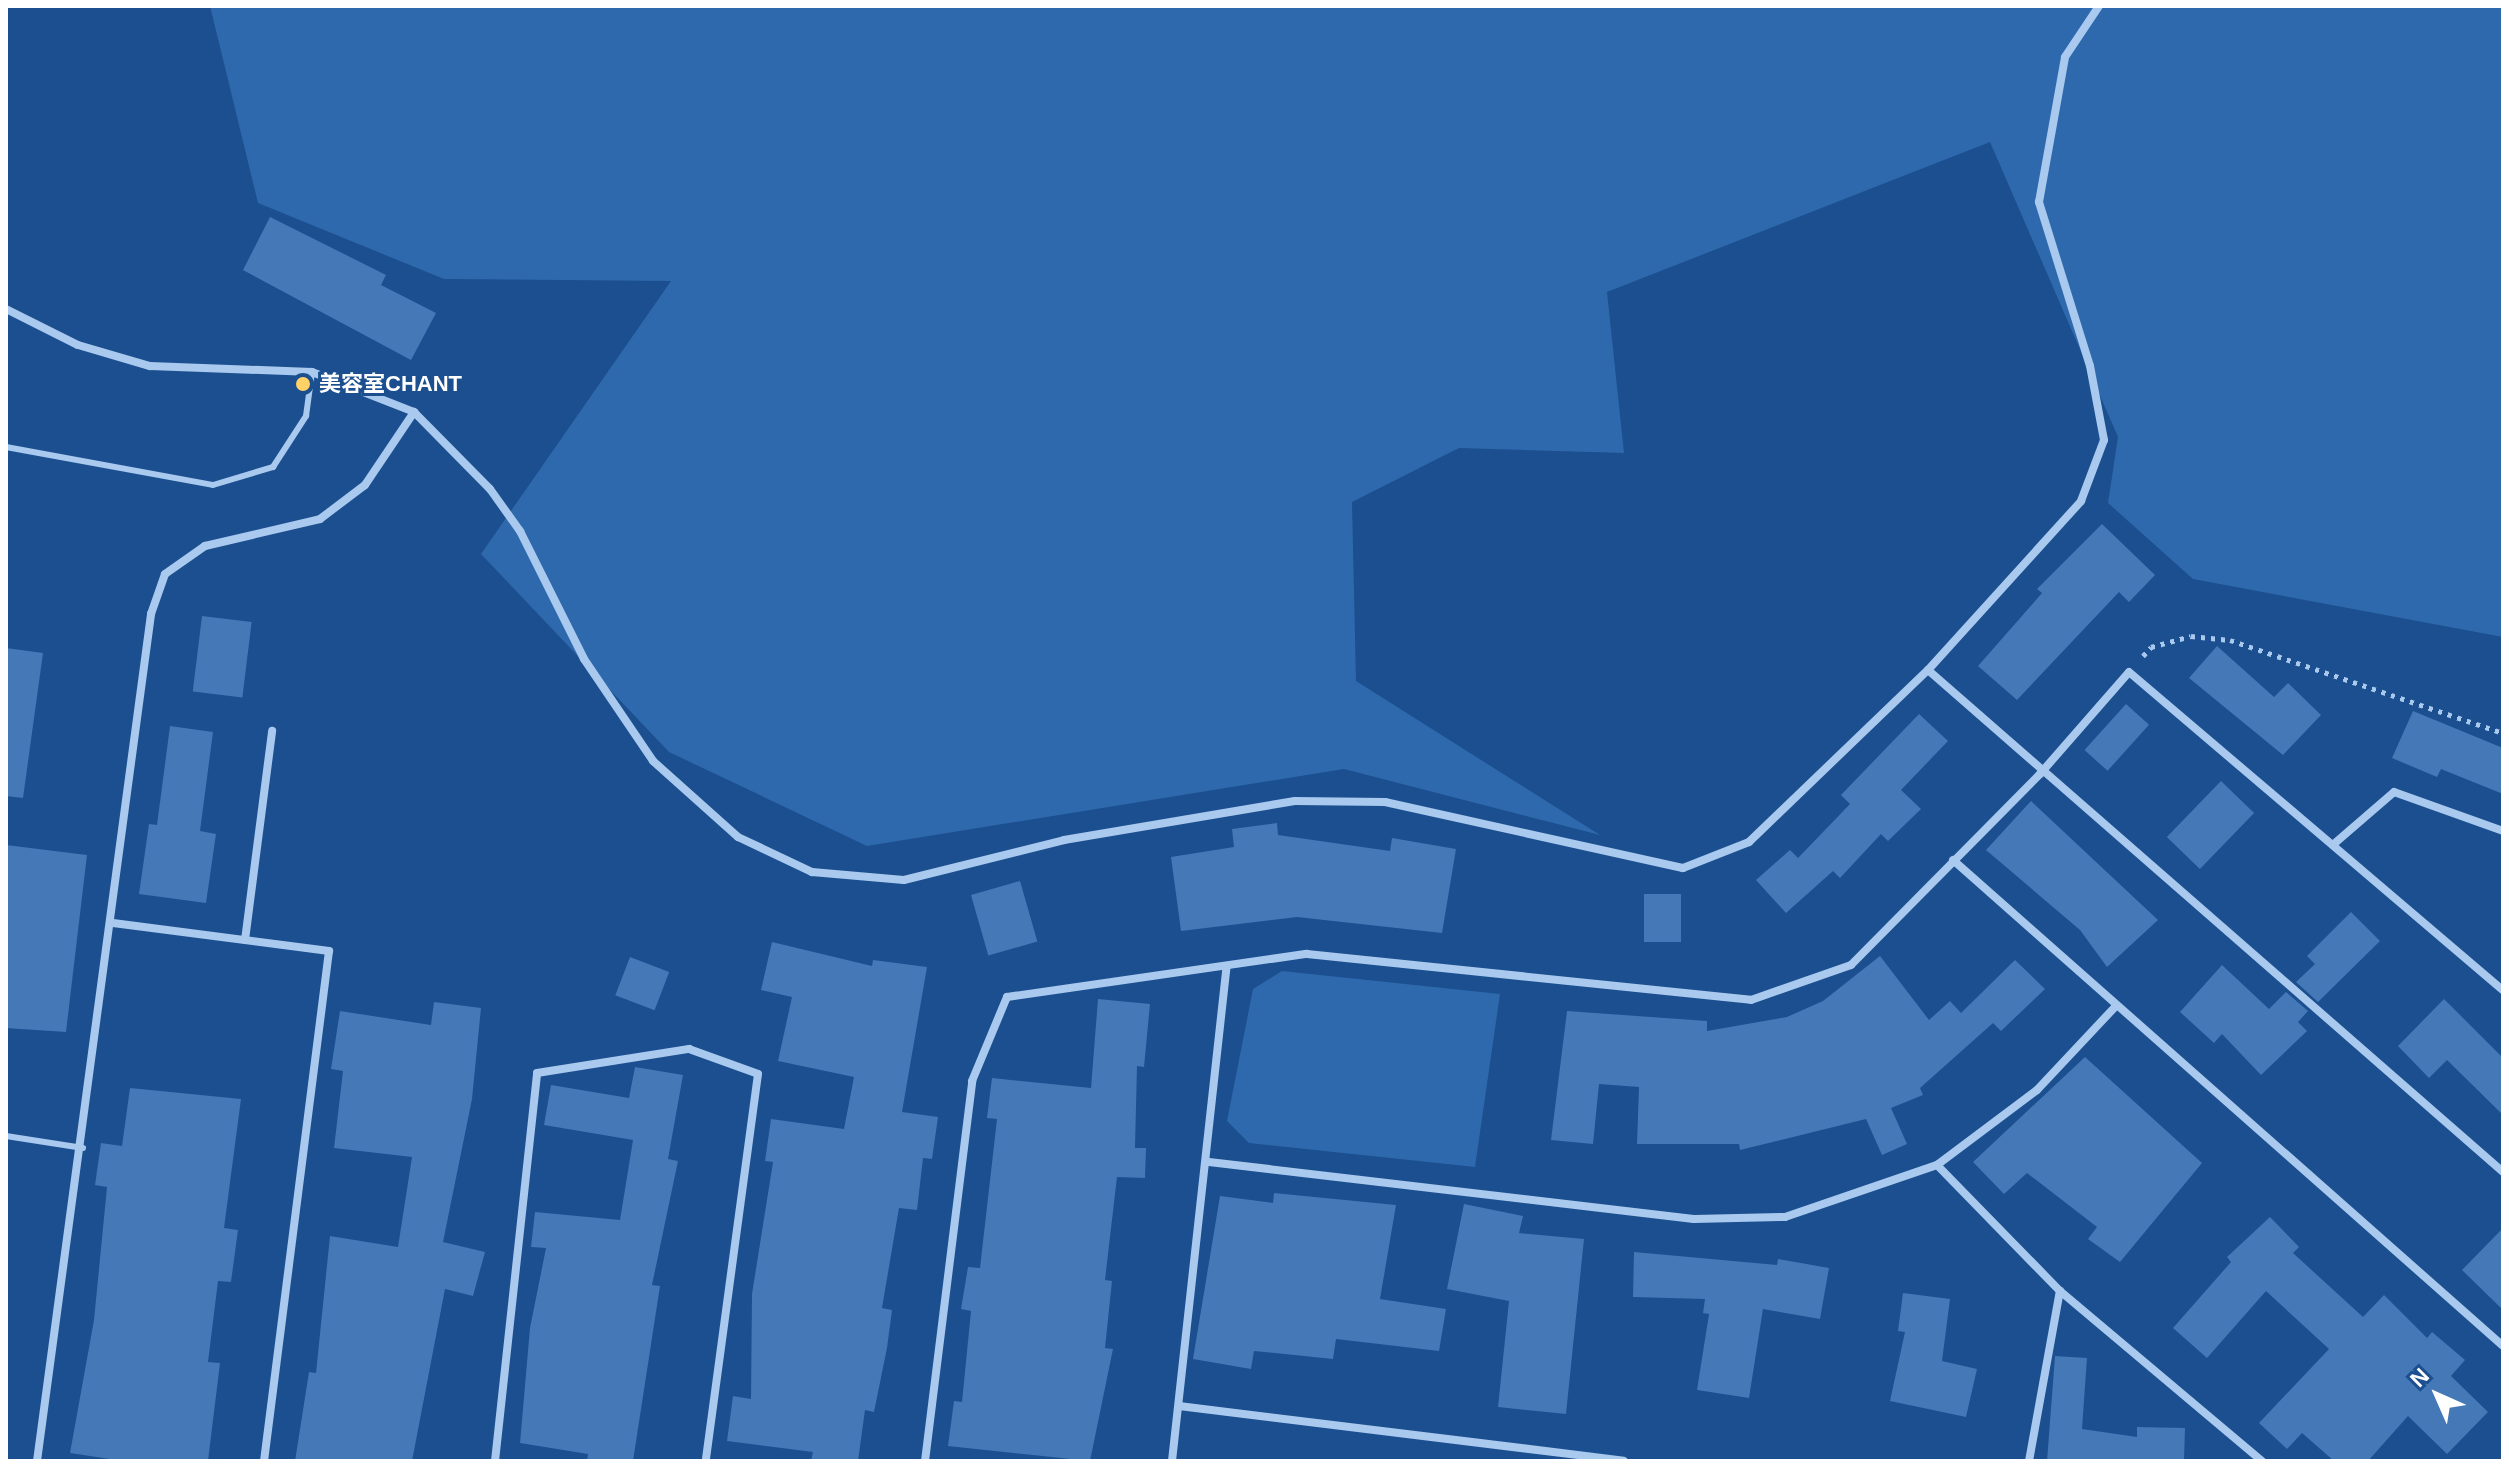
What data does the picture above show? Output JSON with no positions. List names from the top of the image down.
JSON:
{
  "places": ["美容室CHANT"],
  "north": "top left"
}
